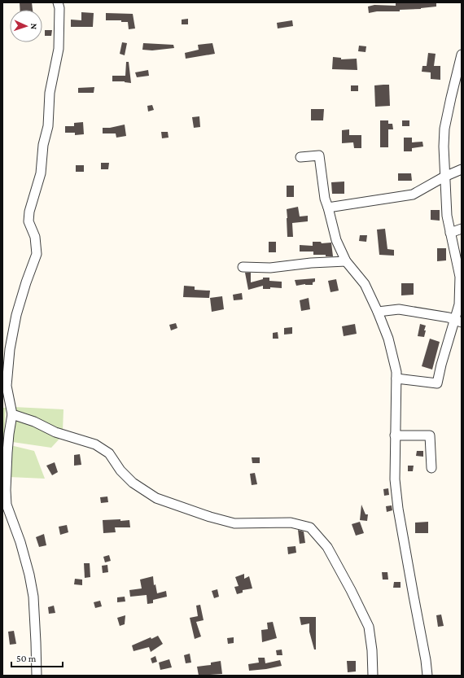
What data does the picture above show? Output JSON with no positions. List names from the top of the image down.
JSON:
{
  "scale_bar": "50 m",
  "north": "right"
}
